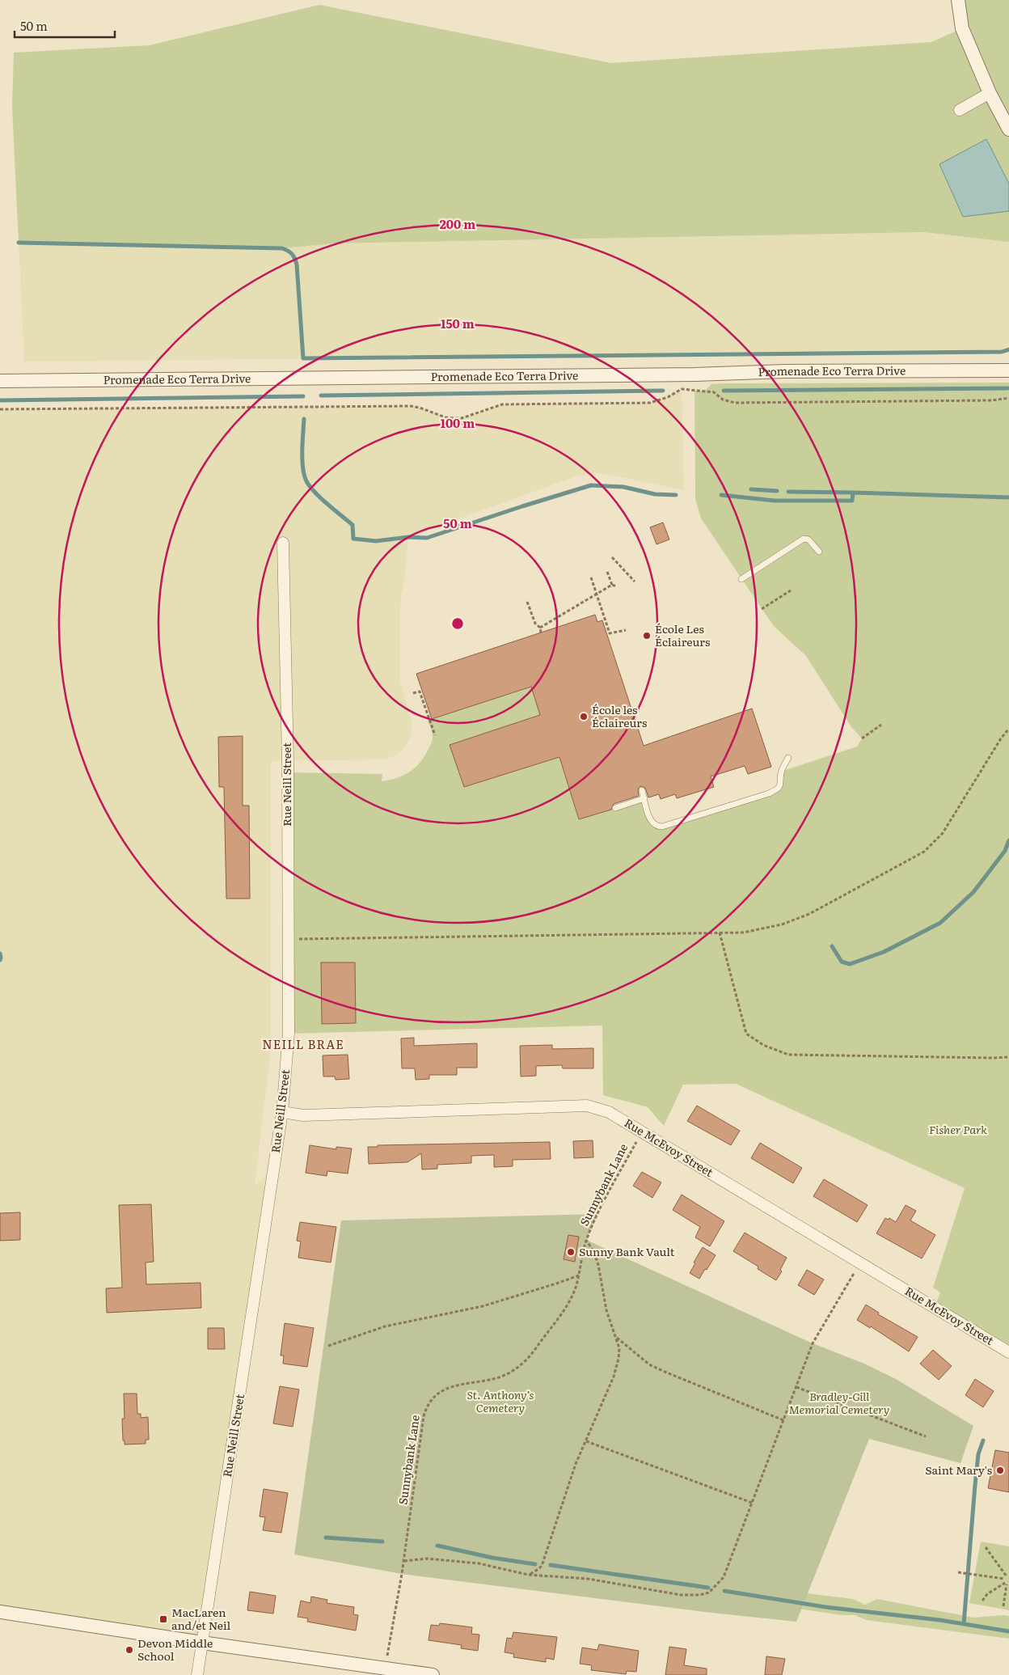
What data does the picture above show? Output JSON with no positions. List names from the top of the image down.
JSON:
{
  "streets": {
    "street": ["Promenade Eco Terra Drive", "Rue Neill Street", "Rue McEvoy Street"],
    "path": ["Sunnybank Lane"]
  },
  "crossings": [
    ["Rue Neill Street", "Rue McEvoy Street"],
    ["Rue McEvoy Street", "Sunnybank Lane"]
  ],
  "districts": ["NEILL BRAE"],
  "parks": ["Fisher Park", "St. Anthony’s Cemetery", "Bradley-Gill Memorial Cemetery"],
  "places": {
    "other": [
      "École Les Éclaireurs",
      "École les Éclaireurs",
      "Sunny Bank Vault",
      "Saint Mary's",
      "Devon Middle School"
    ],
    "transit": ["MacLaren and/et Neil"]
  },
  "scale_bar": "50 m",
  "rings": [
    "200 m",
    "150 m",
    "100 m",
    "50 m"
  ]
}
